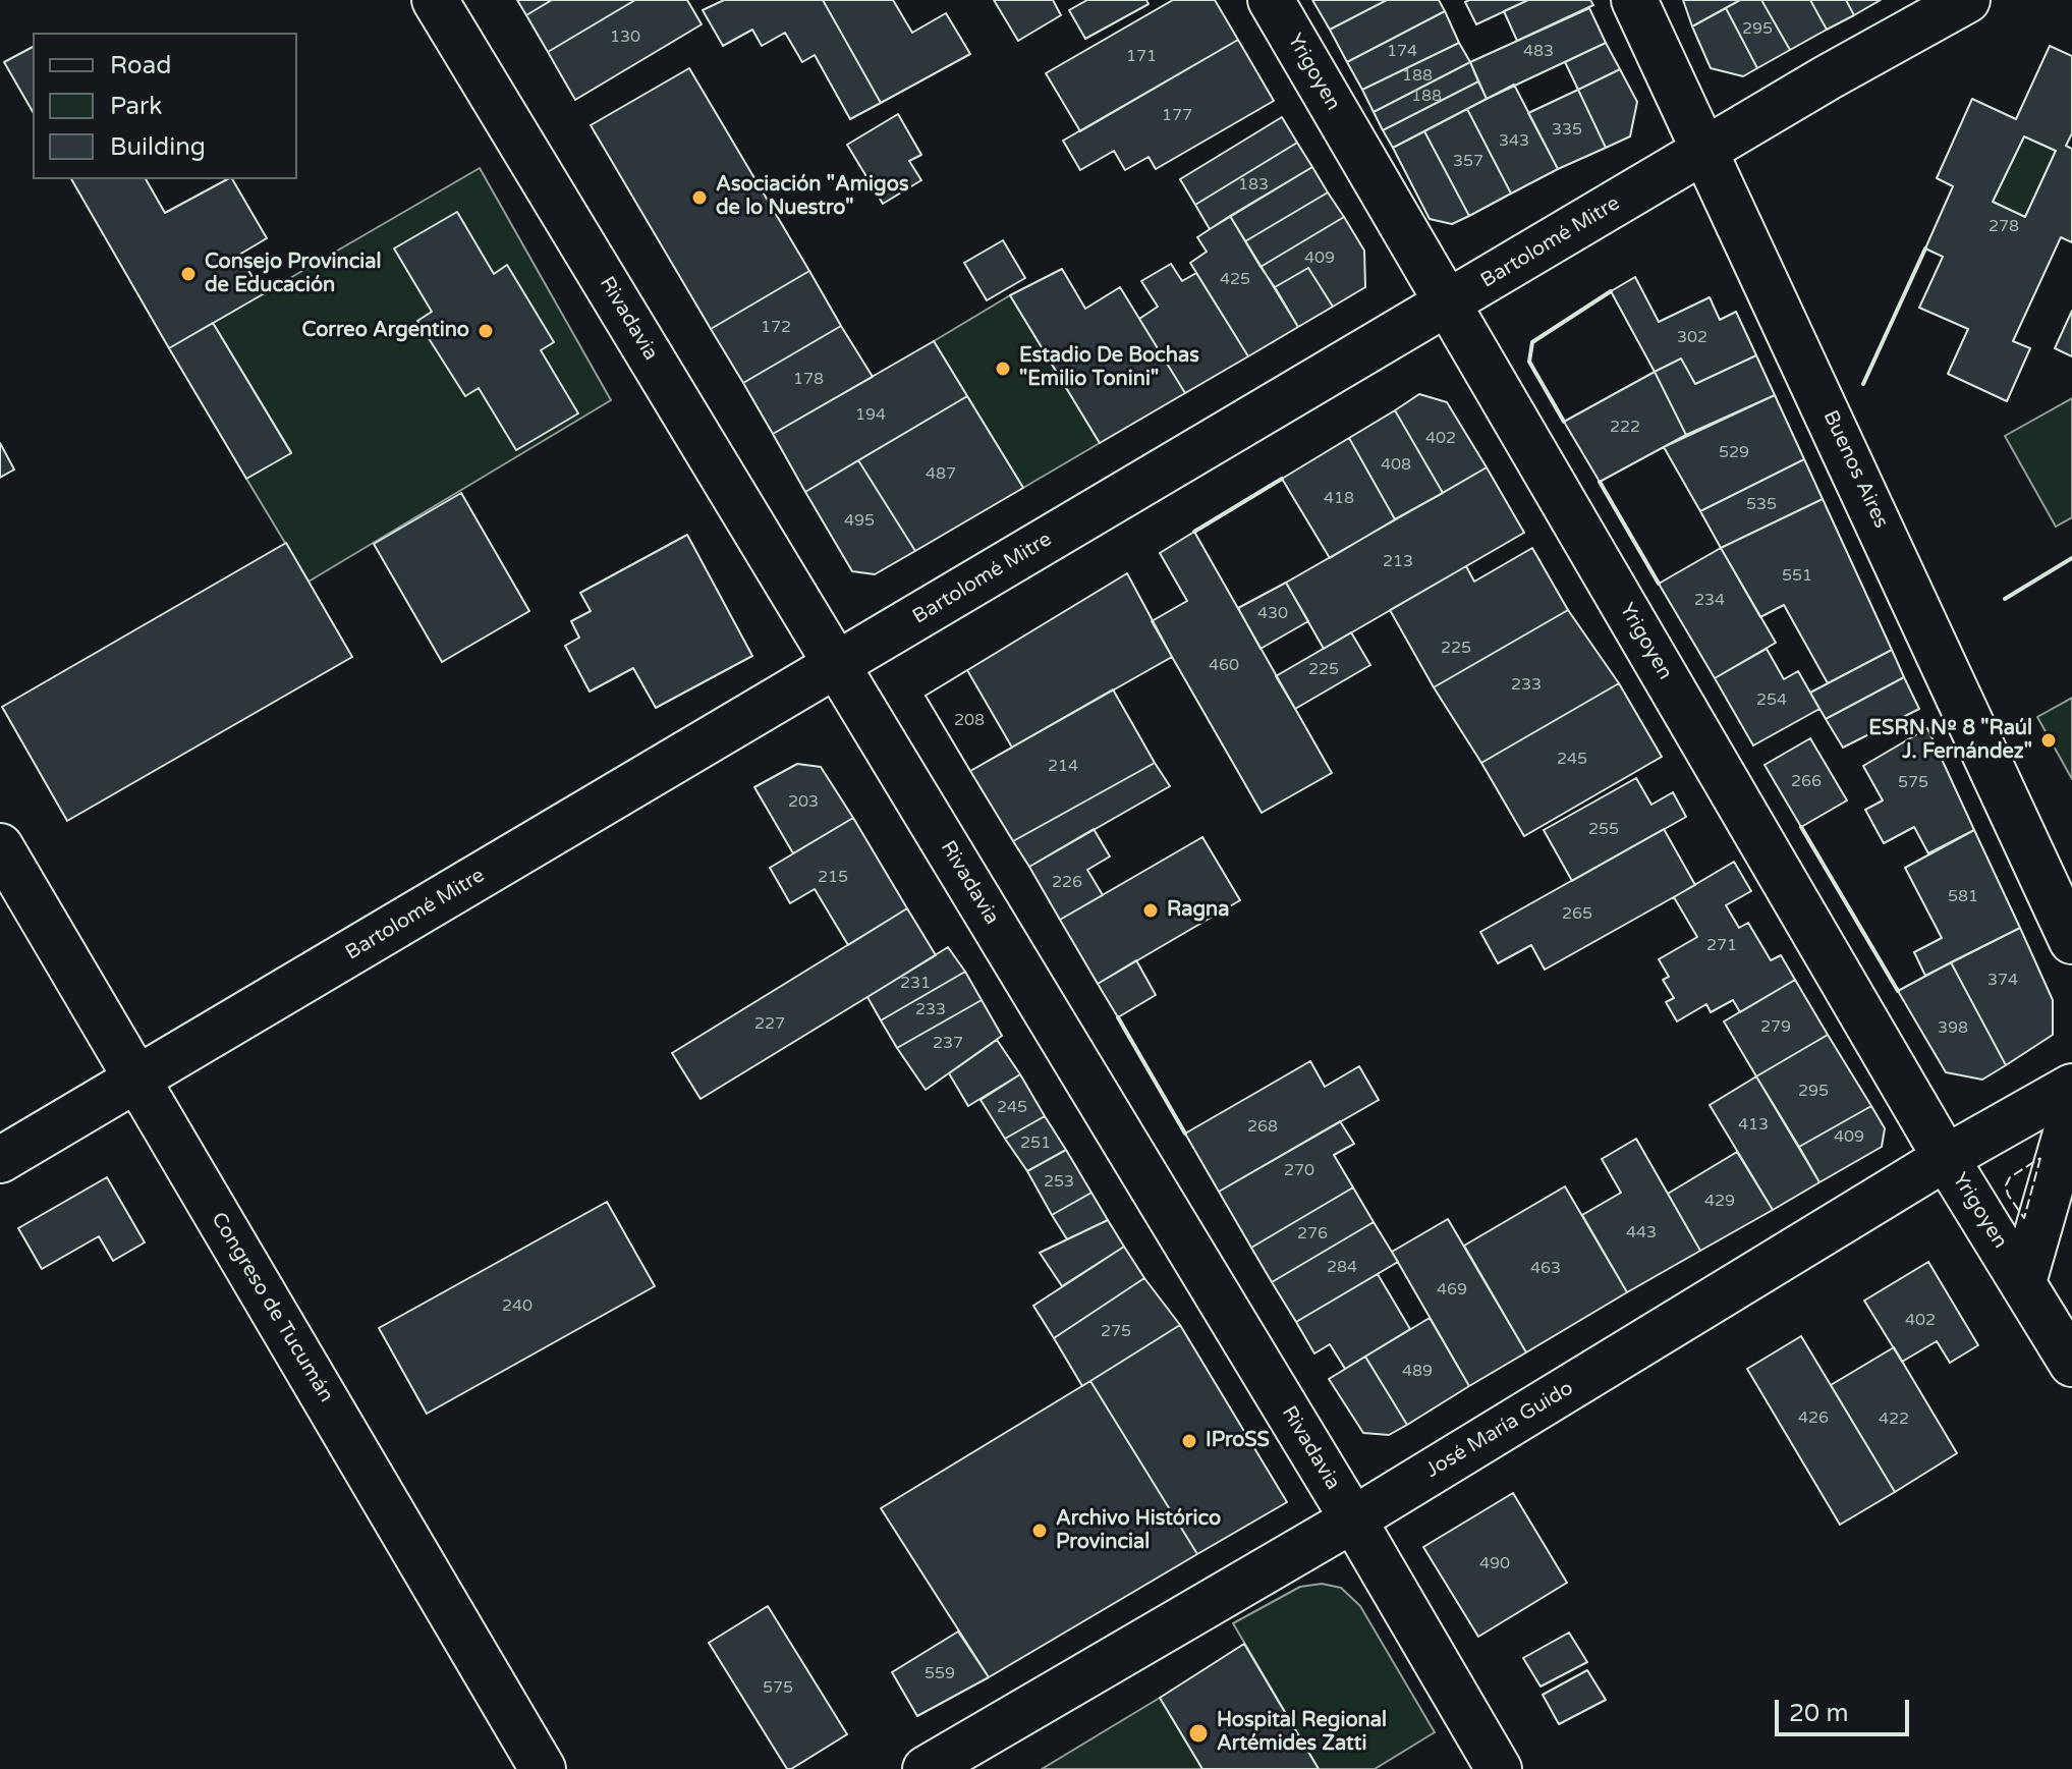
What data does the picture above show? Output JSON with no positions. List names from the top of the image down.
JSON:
{
  "streets": {
    "street": [
      "Yrigoyen",
      "Bartolomé Mitre",
      "Rivadavia",
      "Buenos Aires",
      "Congreso de Tucumán",
      "José María Guido"
    ]
  },
  "crossings": [
    ["Yrigoyen", "Bartolomé Mitre"],
    ["Yrigoyen", "José María Guido"],
    ["Bartolomé Mitre", "Rivadavia"],
    ["Bartolomé Mitre", "Buenos Aires"],
    ["Bartolomé Mitre", "Congreso de Tucumán"],
    ["Rivadavia", "José María Guido"]
  ],
  "places": [
    "Asociación \"Amigos de lo Nuestro\"",
    "Consejo Provincial de Educación",
    "Correo Argentino",
    "Estadio De Bochas \"Emilio Tonini\"",
    "ESRN Nº 8 \"Raúl J. Fernández\"",
    "Ragna",
    "IProSS",
    "Archivo Histórico Provincial",
    "Hospital Regional Artémides Zatti"
  ],
  "house_numbers": [
    "295",
    "130",
    "174",
    "483",
    "171",
    "188",
    "188",
    "177",
    "335",
    "343",
    "357",
    "183",
    "278",
    "409",
    "425",
    "172",
    "302",
    "178",
    "194",
    "222",
    "402",
    "529",
    "408",
    "487",
    "418",
    "535",
    "495",
    "213",
    "551",
    "234",
    "430",
    "225",
    "460",
    "225",
    "233",
    "254",
    "208",
    "245",
    "214",
    "266",
    "575",
    "203",
    "255",
    "215",
    "226",
    "581",
    "265",
    "271",
    "374",
    "231",
    "233",
    "227",
    "279",
    "398",
    "237",
    "295",
    "245",
    "413",
    "268",
    "409",
    "251",
    "270",
    "253",
    "429",
    "443",
    "276",
    "284",
    "463",
    "469",
    "240",
    "402",
    "275",
    "489",
    "426",
    "422",
    "490",
    "559",
    "575"
  ],
  "legend": ["Road", "Park", "Building"],
  "scale_bar": "20 m"
}
